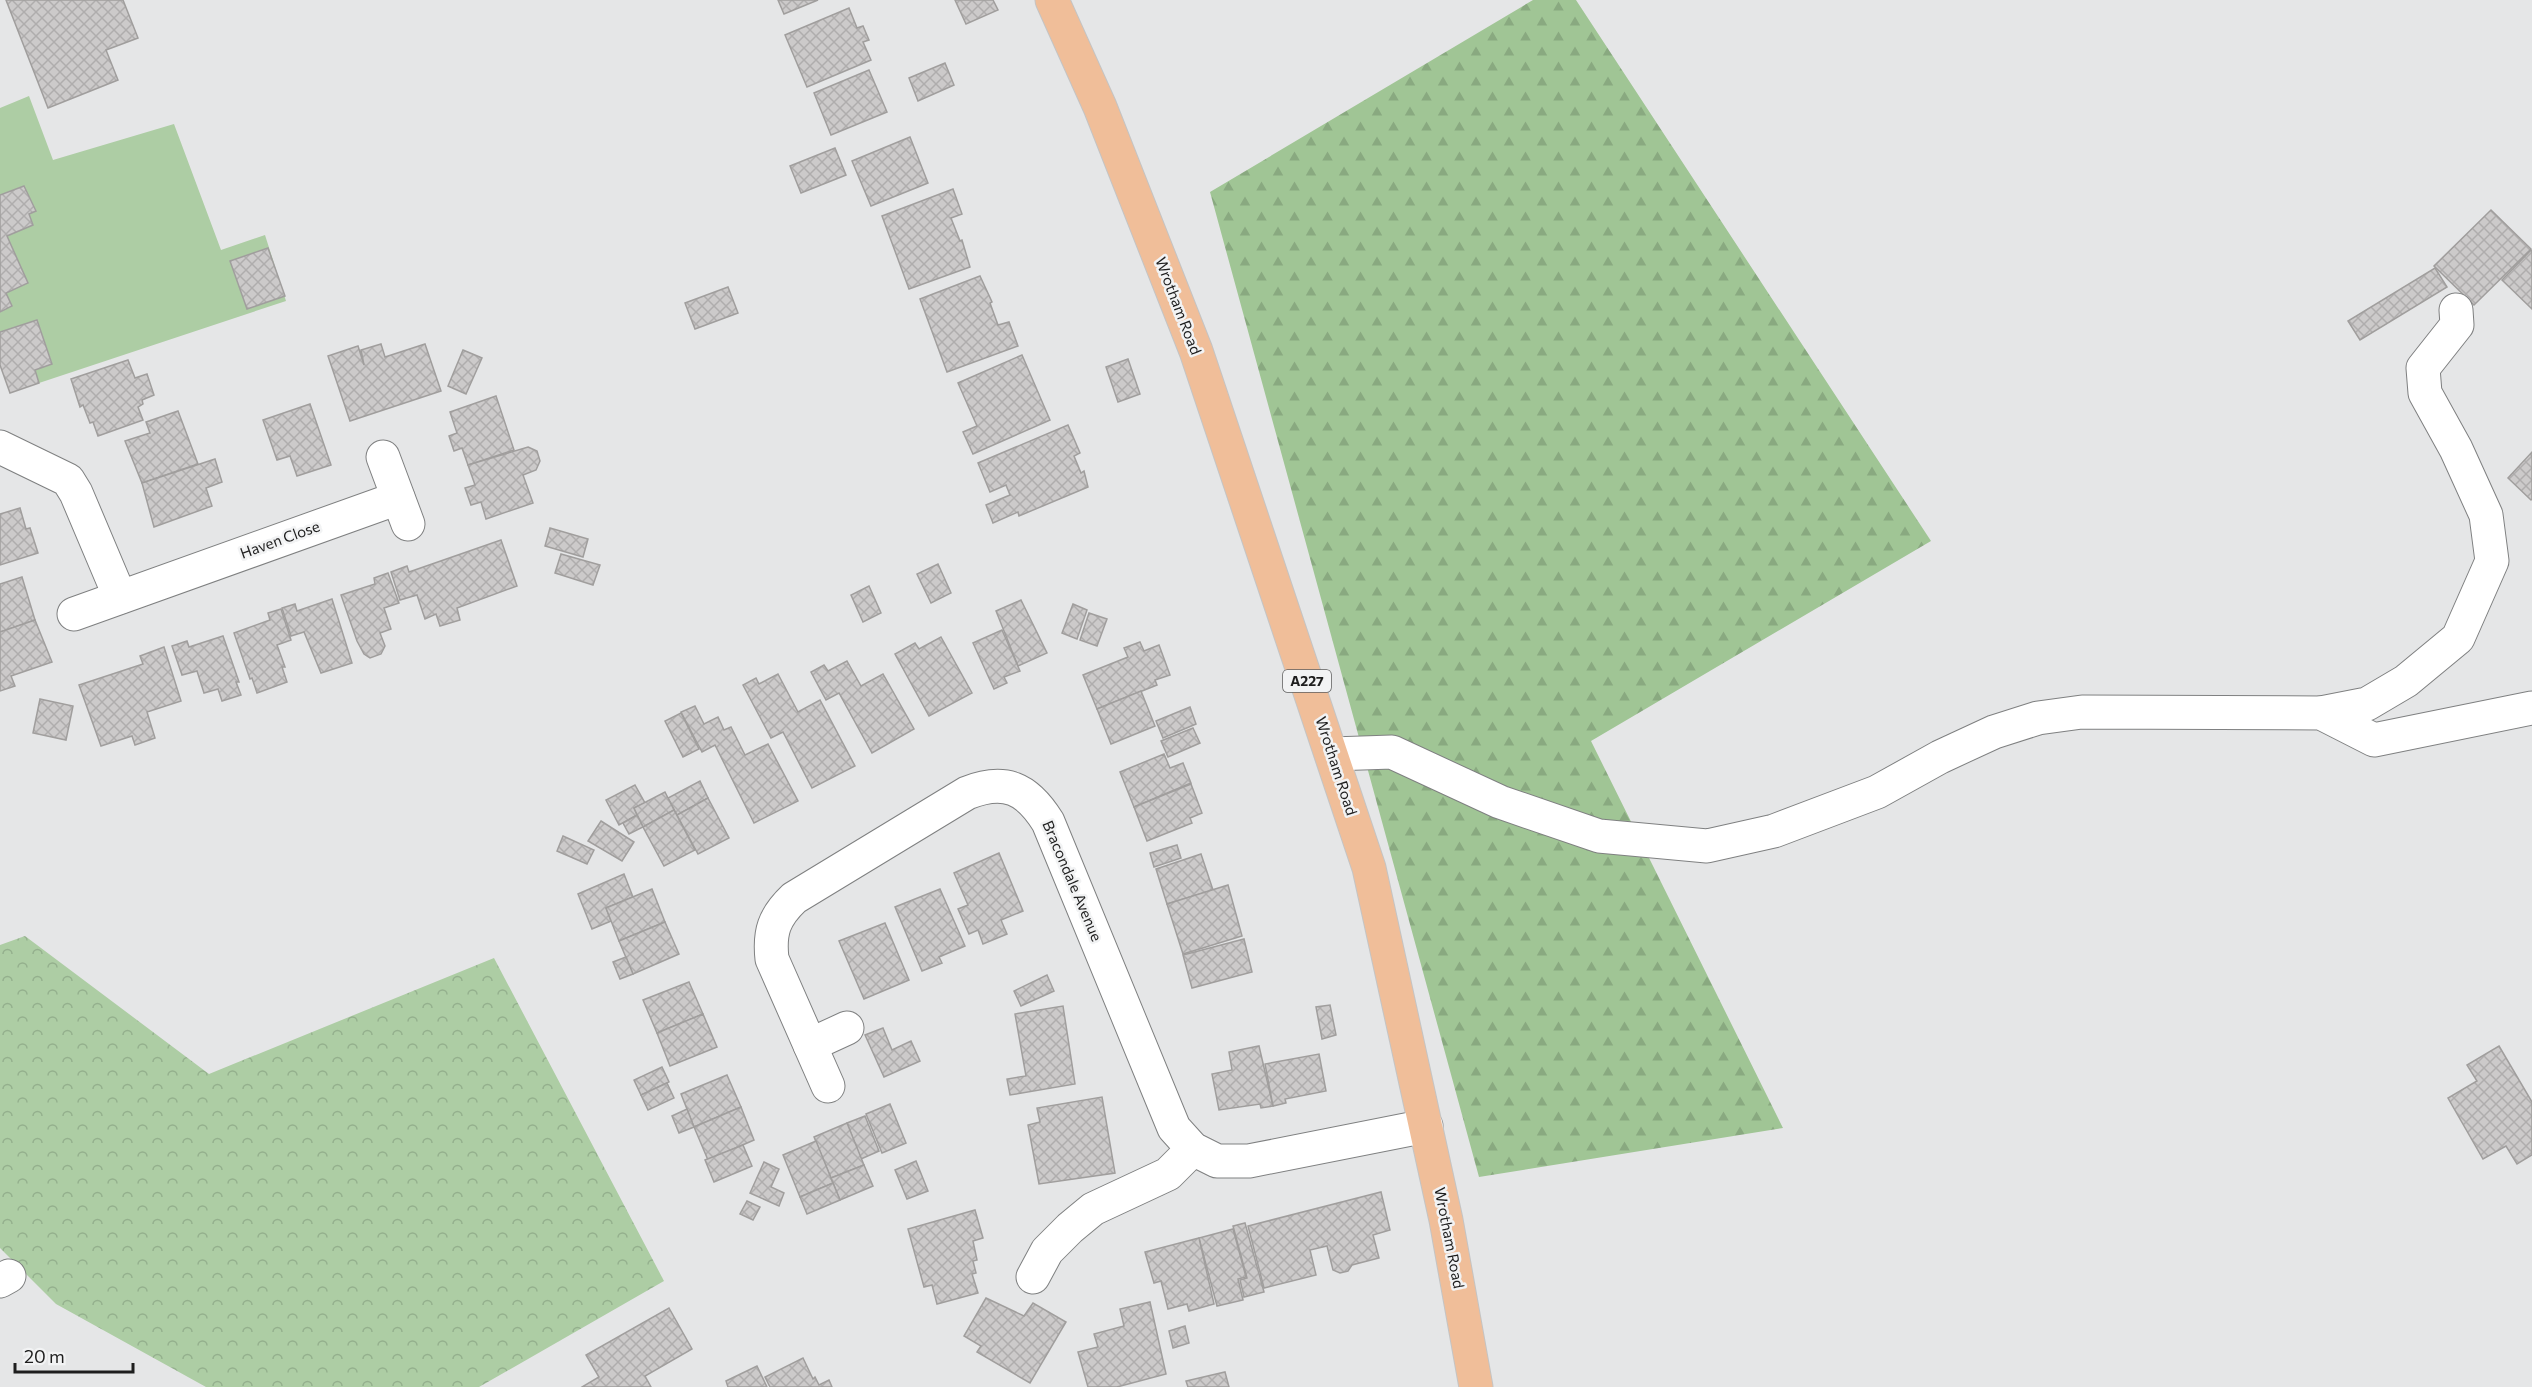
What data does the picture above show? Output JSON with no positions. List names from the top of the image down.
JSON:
{
  "streets": {
    "main road": ["Wrotham Road", "A227"],
    "street": ["Haven Close", "Bracondale Avenue"]
  },
  "crossings": [
    ["Wrotham Road", "Bracondale Avenue"]
  ],
  "scale_bar": "20 m"
}
